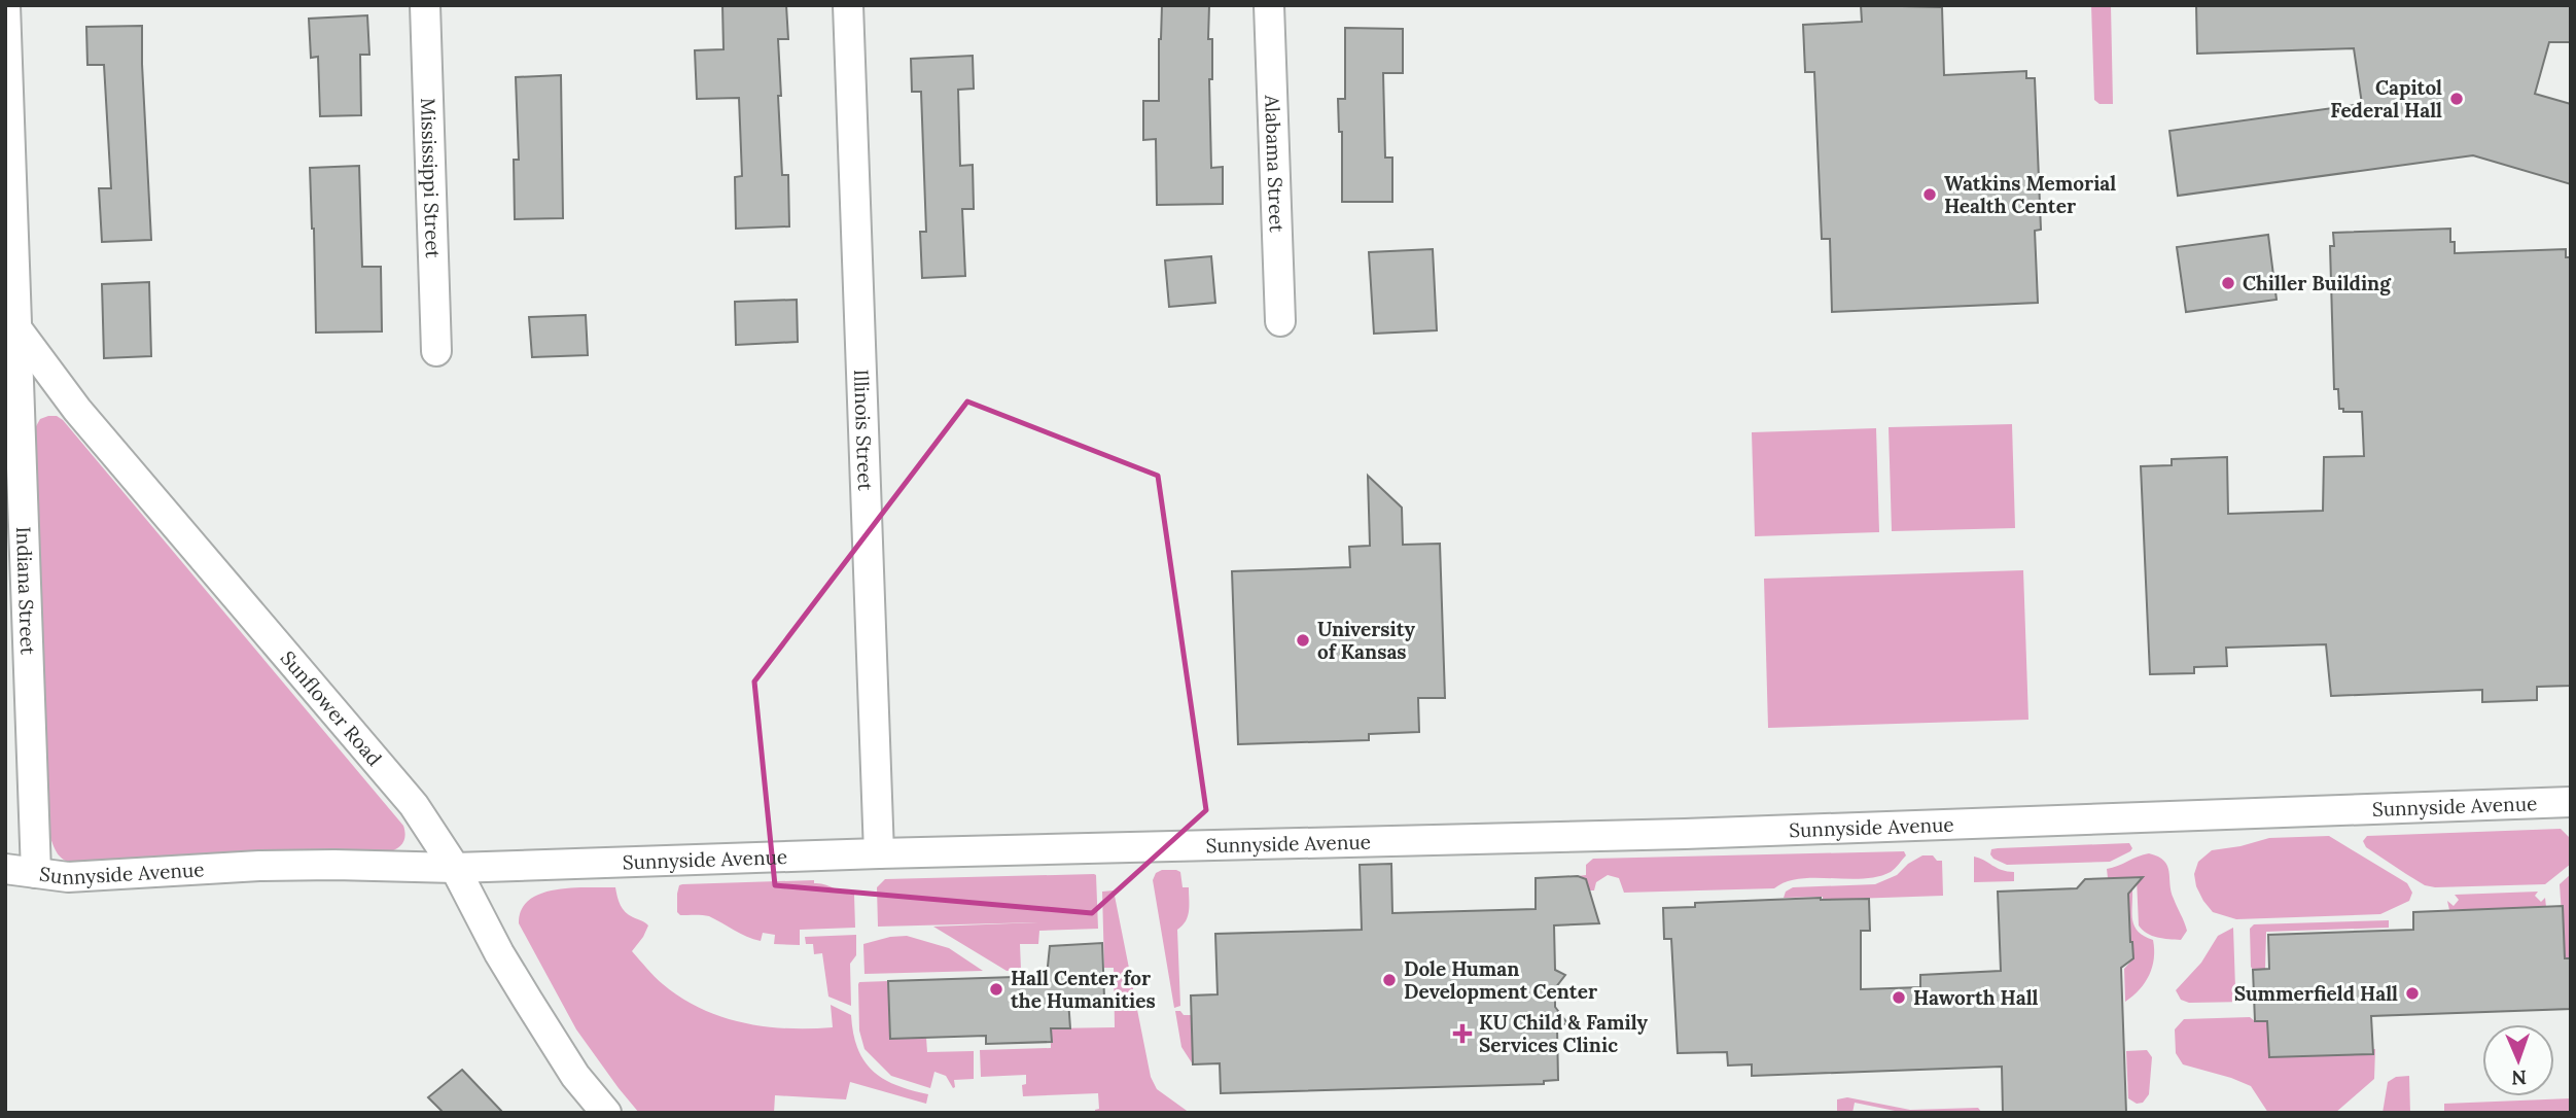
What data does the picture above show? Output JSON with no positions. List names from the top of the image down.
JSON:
{
  "streets": {
    "street": [
      "Alabama Street",
      "Mississippi Street",
      "Illinois Street",
      "Indiana Street",
      "Sunflower Road",
      "Sunnyside Avenue"
    ]
  },
  "crossings": [
    ["Illinois Street", "Sunnyside Avenue"],
    ["Indiana Street", "Sunflower Road"],
    ["Indiana Street", "Sunnyside Avenue"],
    ["Sunflower Road", "Sunnyside Avenue"]
  ],
  "places": {
    "other": [
      "Capitol Federal Hall",
      "Watkins Memorial Health Center",
      "Chiller Building",
      "University of Kansas",
      "Dole Human Development Center",
      "Hall Center for the Humanities",
      "Summerfield Hall",
      "Haworth Hall"
    ],
    "health": ["KU Child & Family Services Clinic"]
  },
  "north": "bottom"
}
